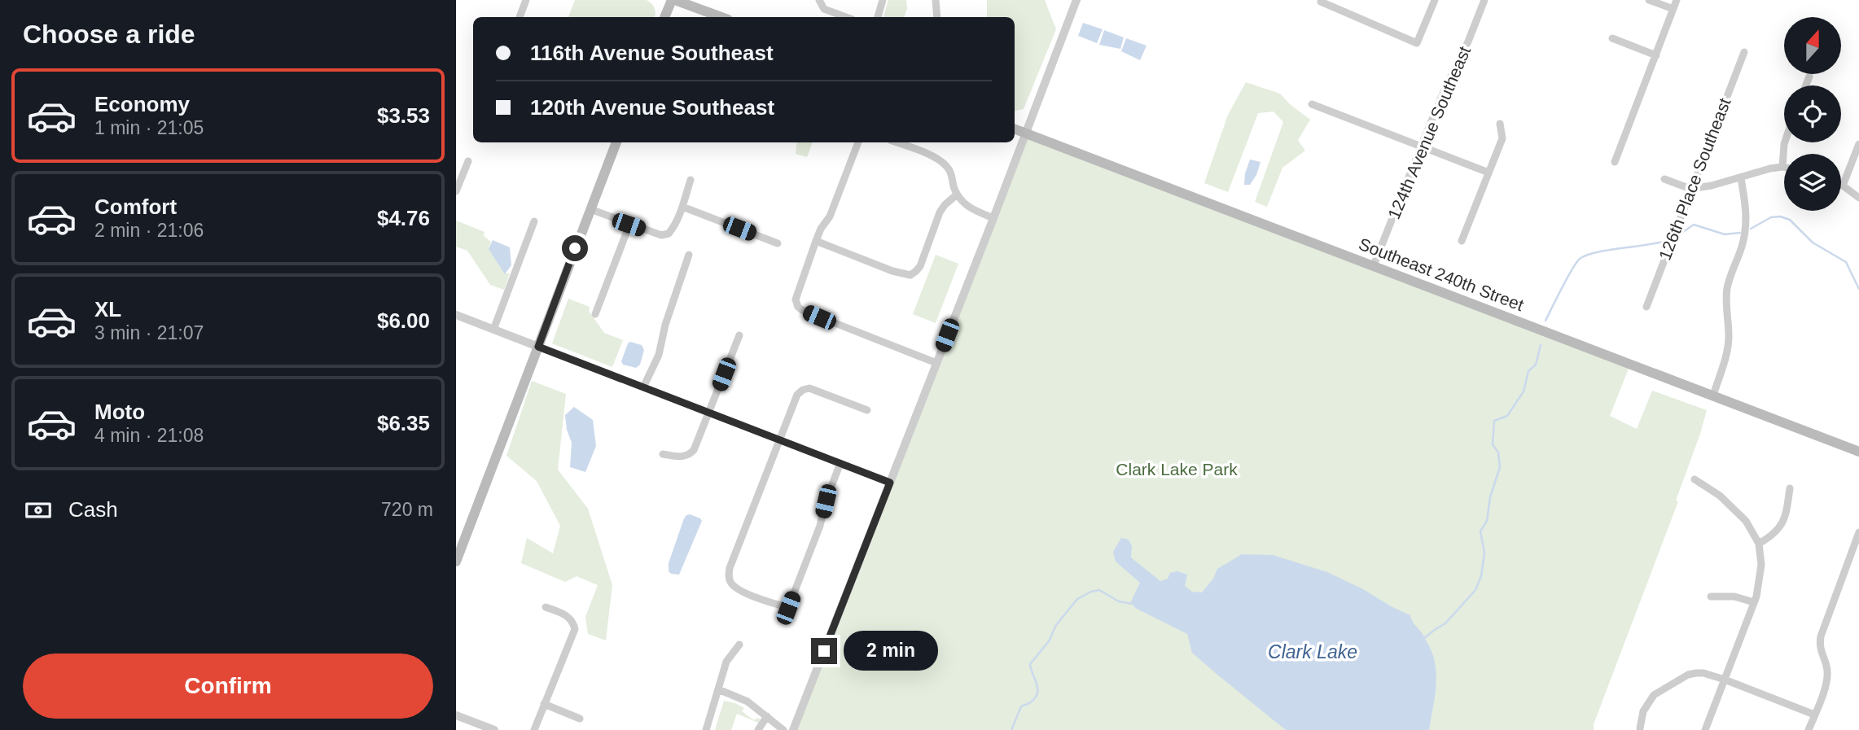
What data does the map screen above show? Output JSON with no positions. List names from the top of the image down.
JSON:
{
  "streets": {
    "main road": ["Southeast 240th Street"],
    "street": ["124th Avenue Southeast", "126th Place Southeast"]
  },
  "crossings": [
    ["124th Avenue Southeast", "Southeast 240th Street"]
  ],
  "water": ["Clark Lake"],
  "parks": ["Clark Lake Park"],
  "north": "top",
  "page": {
    "heading": "Choose a ride",
    "banner": ["116th Avenue Southeast", "120th Avenue Southeast"],
    "list": [
      {
        "name": "Economy",
        "note": "1 min · 21:05",
        "value": "$3.53"
      },
      {
        "name": "Comfort",
        "note": "2 min · 21:06",
        "value": "$4.76"
      },
      {
        "name": "XL",
        "note": "3 min · 21:07",
        "value": "$6.00"
      },
      {
        "name": "Moto",
        "note": "4 min · 21:08",
        "value": "$6.35"
      }
    ],
    "pay": ["Cash", "720 m"],
    "bubble": "2 min",
    "buttons": "Confirm"
  }
}
